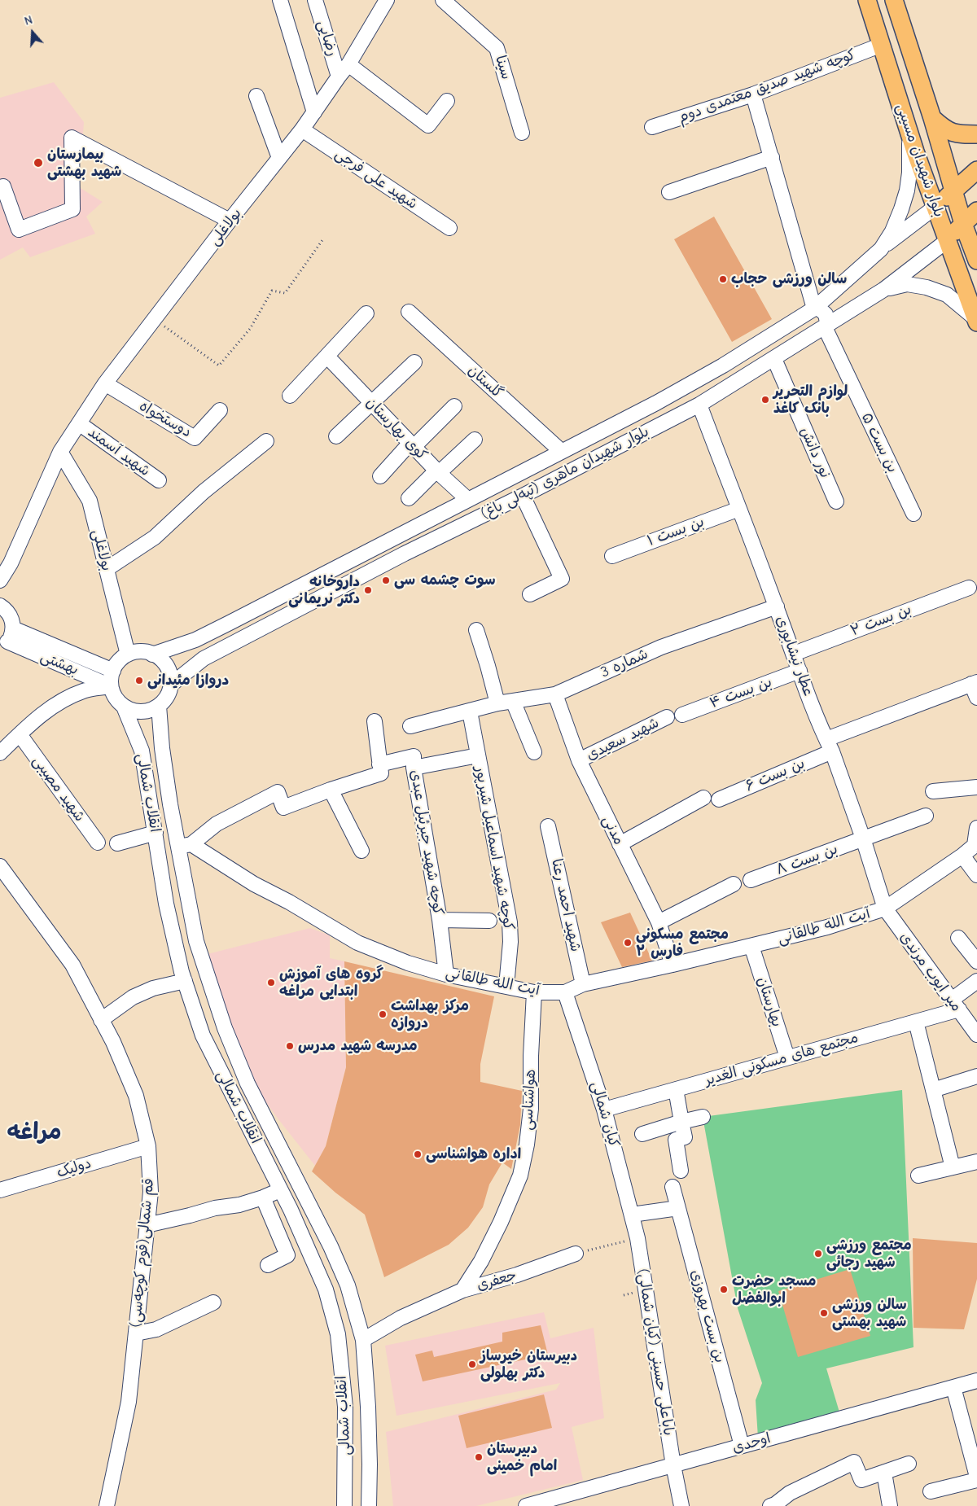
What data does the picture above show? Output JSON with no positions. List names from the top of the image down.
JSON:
{
  "streets": {
    "main road": ["بلوار شهیدان مسیبی"],
    "street": [
      "رضایی",
      "سینا",
      "کوچه شهید صدیق معتمدی دوم",
      "شهید علی فرجی",
      "بولاغلی",
      "گلستان",
      "دوستخواه",
      "کوی بهارستان",
      "بن بست ۵",
      "شهید آسمند",
      "نور دانش",
      "بلوار شهیدان ماهری (تپه‌لی باغ)",
      "بن بست ۱",
      "بن بست ۲",
      "عطار نیشابوری",
      "بهشتی",
      "شماره 3",
      "بن بست ۴",
      "شهید سعیدی",
      "بن بست ۶",
      "شهید مصیبی",
      "انقلاب شمالی",
      "مدنی",
      "کوچه شهید جبرئیل عبدی",
      "کوچه شهید اسماعیل شیرپور",
      "بن بست ۸",
      "شهید احمد رعنا",
      "آیت الله طالقانی",
      "میر ایوب مرندی",
      "بهارستان",
      "مجتمع های مسکونی الغدیر",
      "هواشناسی",
      "کیان شمالی",
      "دولیک",
      "قم شمالی(قوم کوچه‌سی)",
      "جعفری",
      "بن بست بهروزی",
      "باباعلی حسینی (کیان شمالی)",
      "اوحدی"
    ]
  },
  "crossings": [
    ["رضایی", "بولاغلی"],
    ["کوچه شهید صدیق معتمدی دوم", "بلوار شهیدان مسیبی"],
    ["بلوار شهیدان مسیبی", "بلوار شهیدان ماهری (تپه‌لی باغ)"],
    ["شهید علی فرجی", "بولاغلی"],
    ["بولاغلی", "دوستخواه"],
    ["بولاغلی", "شهید آسمند"],
    ["بولاغلی", "بلوار شهیدان ماهری (تپه‌لی باغ)"],
    ["بولاغلی", "بهشتی"],
    ["بولاغلی", "انقلاب شمالی"],
    ["گلستان", "بلوار شهیدان ماهری (تپه‌لی باغ)"],
    ["کوی بهارستان", "بلوار شهیدان ماهری (تپه‌لی باغ)"],
    ["بن بست ۵", "بلوار شهیدان ماهری (تپه‌لی باغ)"],
    ["نور دانش", "بلوار شهیدان ماهری (تپه‌لی باغ)"],
    ["بلوار شهیدان ماهری (تپه‌لی باغ)", "عطار نیشابوری"],
    ["بلوار شهیدان ماهری (تپه‌لی باغ)", "بهشتی"],
    ["بلوار شهیدان ماهری (تپه‌لی باغ)", "انقلاب شمالی"],
    ["بن بست ۱", "عطار نیشابوری"],
    ["بن بست ۲", "عطار نیشابوری"],
    ["عطار نیشابوری", "شماره 3"],
    ["عطار نیشابوری", "بن بست ۴"],
    ["عطار نیشابوری", "بن بست ۶"],
    ["عطار نیشابوری", "بن بست ۸"],
    ["عطار نیشابوری", "آیت الله طالقانی"],
    ["عطار نیشابوری", "میر ایوب مرندی"],
    ["بهشتی", "انقلاب شمالی"],
    ["شماره 3", "مدنی"],
    ["شماره 3", "کوچه شهید اسماعیل شیرپور"],
    ["شهید سعیدی", "مدنی"],
    ["انقلاب شمالی", "آیت الله طالقانی"],
    ["انقلاب شمالی", "جعفری"],
    ["مدنی", "آیت الله طالقانی"],
    ["کوچه شهید جبرئیل عبدی", "آیت الله طالقانی"],
    ["کوچه شهید اسماعیل شیرپور", "آیت الله طالقانی"],
    ["شهید احمد رعنا", "آیت الله طالقانی"],
    ["آیت الله طالقانی", "میر ایوب مرندی"],
    ["آیت الله طالقانی", "بهارستان"],
    ["آیت الله طالقانی", "هواشناسی"],
    ["آیت الله طالقانی", "کیان شمالی"],
    ["میر ایوب مرندی", "مجتمع های مسکونی الغدیر"],
    ["بهارستان", "مجتمع های مسکونی الغدیر"],
    ["مجتمع های مسکونی الغدیر", "کیان شمالی"],
    ["هواشناسی", "جعفری"],
    ["کیان شمالی", "باباعلی حسینی (کیان شمالی)"],
    ["دولیک", "قم شمالی(قوم کوچه‌سی)"],
    ["بن بست بهروزی", "اوحدی"],
    ["باباعلی حسینی (کیان شمالی)", "اوحدی"]
  ],
  "districts": ["مراغه"],
  "places": [
    "بیمارستان شهید بهشتی",
    "سالن ورزشی حجاب",
    "لوازم التحریر بانک کاغذ",
    "سوت چشمه سی",
    "داروخانه دكتر نریمانی",
    "دروازا مئیدانی",
    "مجتمع مسکونی فارس ۲",
    "گروه های آموزش ابتدایی مراغه",
    "مرکز بهداشت دروازه",
    "مدرسه شهید مدرس",
    "اداره هواشناسی",
    "مجتمع ورزشی شهید رجائی",
    "مسجد حضرت ابوالفضل",
    "سالن ورزشی شهید بهشتی",
    "دبیرستان خیرساز دکتر بهلولی",
    "دبیرستان امام خمینی"
  ],
  "north": "top"
}
